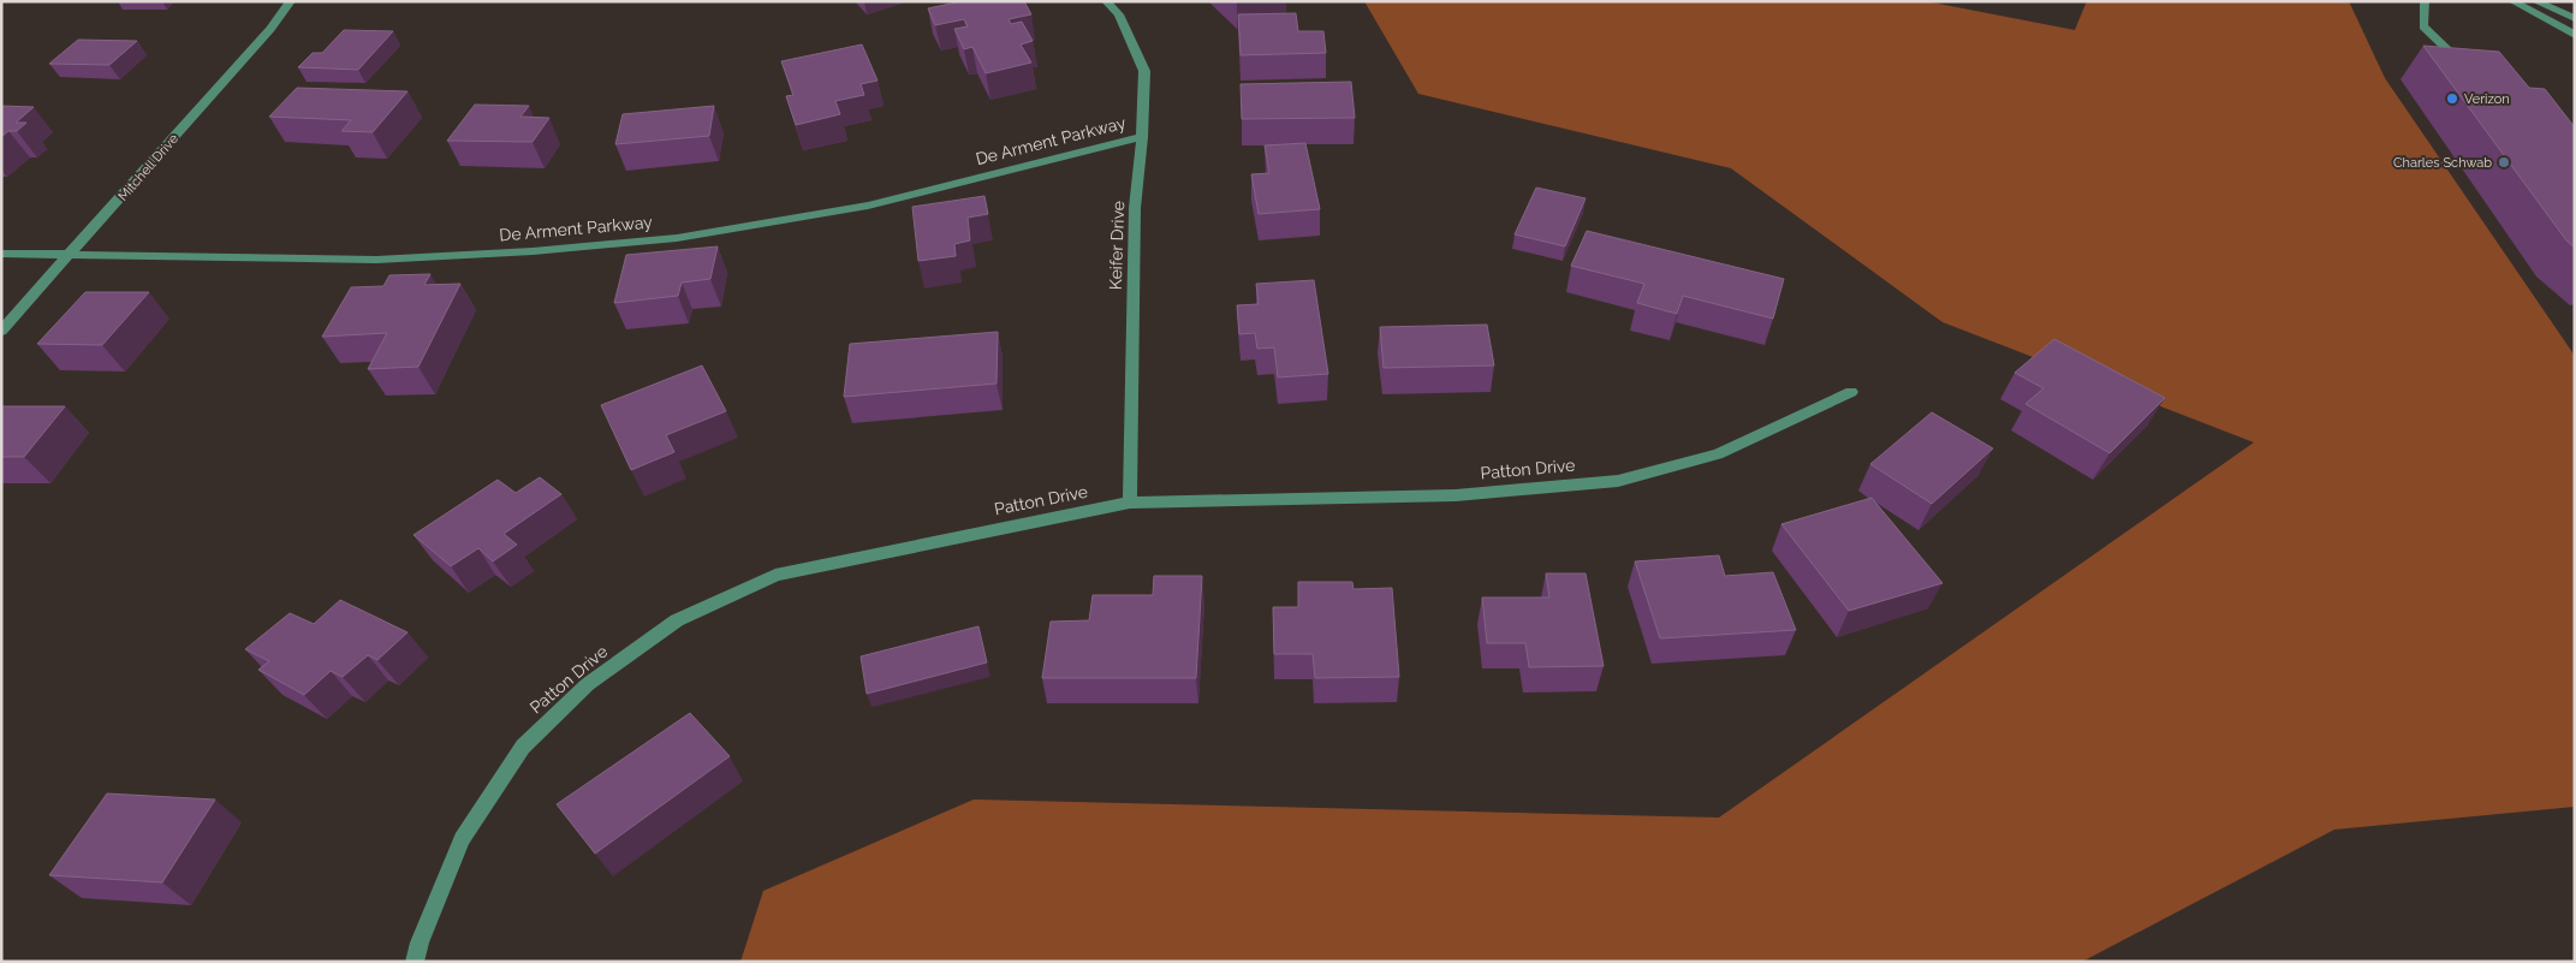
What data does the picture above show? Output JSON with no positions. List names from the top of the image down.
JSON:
{
  "streets": {
    "street": [
      "De Arment Parkway",
      "Mitchell Drive",
      "Keifer Drive",
      "Patton Drive"
    ]
  },
  "crossings": [
    ["De Arment Parkway", "Mitchell Drive"],
    ["De Arment Parkway", "Keifer Drive"],
    ["Keifer Drive", "Patton Drive"]
  ],
  "places": ["Verizon", "Charles Schwab"]
}
